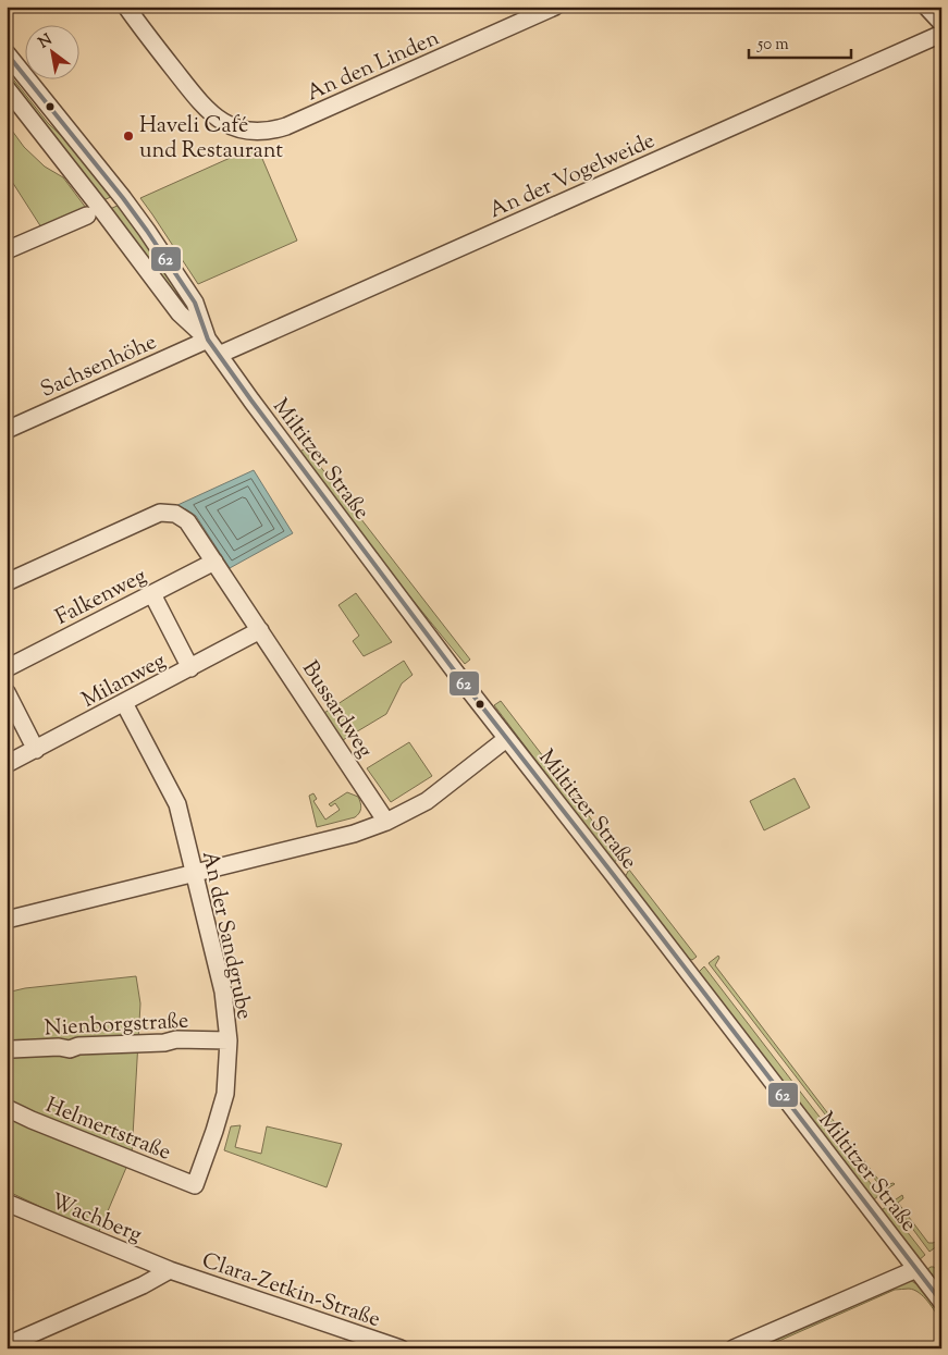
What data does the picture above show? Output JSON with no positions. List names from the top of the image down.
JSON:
{
  "streets": {
    "street": [
      "An den Linden",
      "An der Vogelweide",
      "Sachsenhöhe",
      "Miltitzer Straße",
      "Falkenweg",
      "Milanweg",
      "Bussardweg",
      "An der Sandgrube",
      "Nienborgstraße",
      "Helmertstraße",
      "Wachberg",
      "Clara-Zetkin-Straße"
    ]
  },
  "crossings": [
    ["An der Vogelweide", "Miltitzer Straße"],
    ["Sachsenhöhe", "Miltitzer Straße"],
    ["Falkenweg", "Bussardweg"],
    ["Milanweg", "Bussardweg"],
    ["Milanweg", "An der Sandgrube"],
    ["An der Sandgrube", "Nienborgstraße"],
    ["An der Sandgrube", "Helmertstraße"],
    ["Wachberg", "Clara-Zetkin-Straße"]
  ],
  "places": ["Haveli Café und Restaurant"],
  "lines": ["transit line 62"],
  "scale_bar": "50 m",
  "north": "top left"
}
